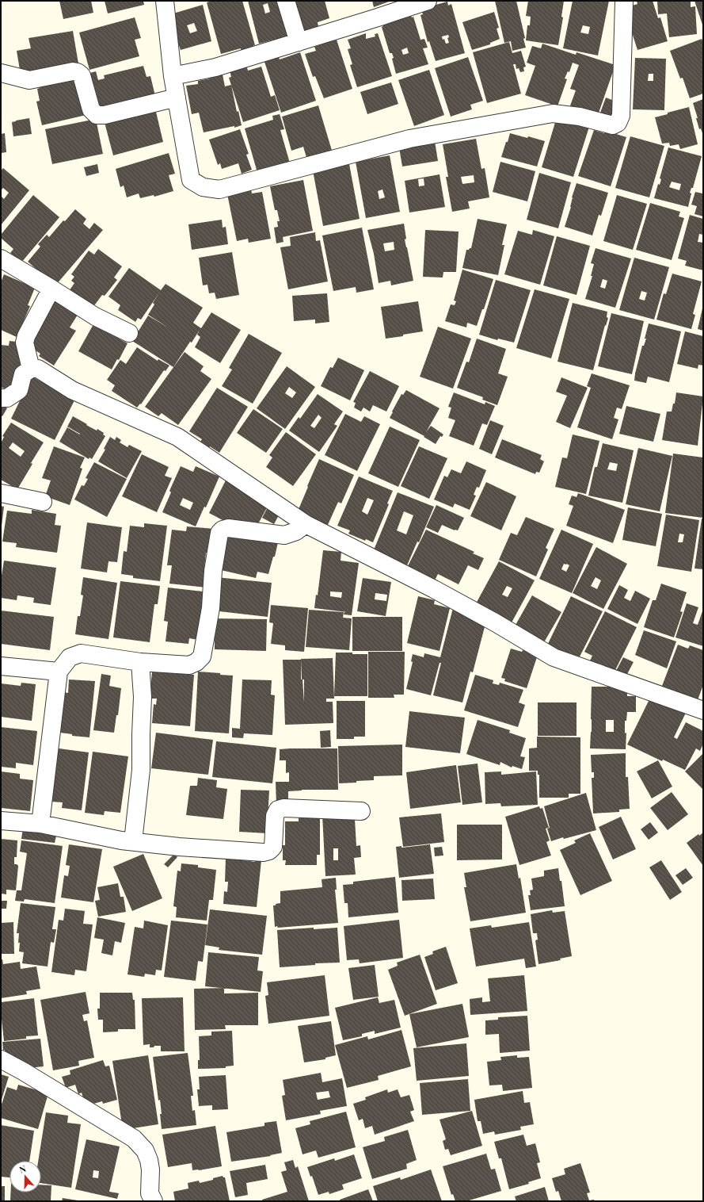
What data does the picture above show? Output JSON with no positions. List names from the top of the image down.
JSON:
{
  "north": "top"
}
